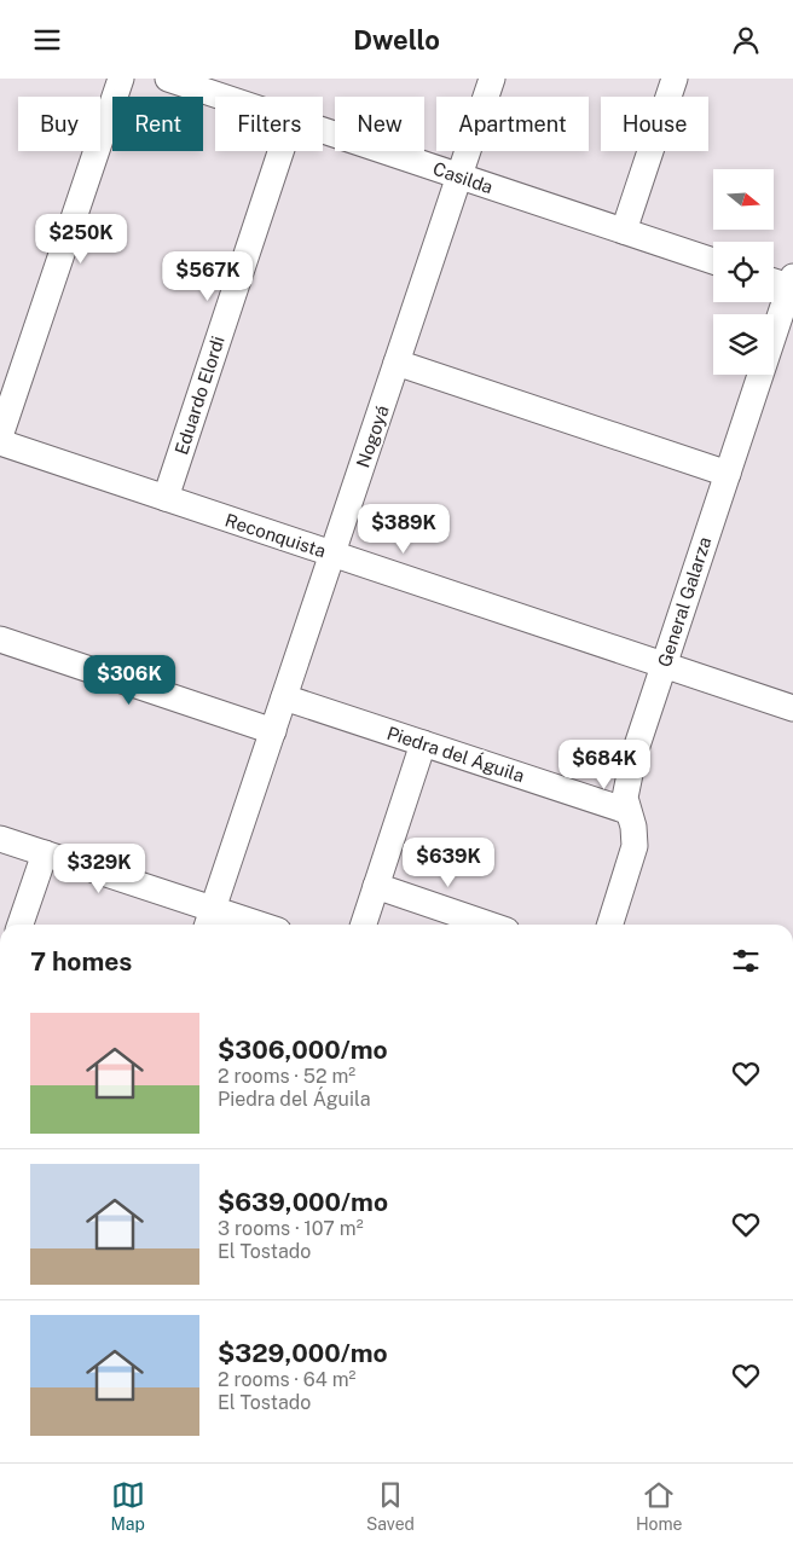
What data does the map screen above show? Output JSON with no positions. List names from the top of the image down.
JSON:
{
  "streets": {
    "street": [
      "Casilda",
      "Eduardo Elordi",
      "Nogoyá",
      "Reconquista",
      "General Galarza",
      "Piedra del Águila"
    ]
  },
  "crossings": [
    ["Casilda", "Nogoyá"],
    ["Eduardo Elordi", "Reconquista"],
    ["Nogoyá", "Reconquista"],
    ["Nogoyá", "Piedra del Águila"],
    ["Reconquista", "General Galarza"],
    ["General Galarza", "Piedra del Águila"]
  ],
  "north": "right",
  "page": {
    "header": "Dwello",
    "chip": [
      "Buy",
      "Rent",
      "Filters",
      "New",
      "Apartment",
      "House"
    ],
    "price": [
      "$250K",
      "$567K",
      "$389K",
      "$306K",
      "$684K",
      "$639K",
      "$329K"
    ],
    "heading": "7 homes",
    "list": [
      {
        "name": "$306,000/mo",
        "note": "2 rooms · 52 m² · Piedra del Águila"
      },
      {
        "name": "$639,000/mo",
        "note": "3 rooms · 107 m² · El Tostado"
      },
      {
        "name": "$329,000/mo",
        "note": "2 rooms · 64 m² · El Tostado"
      }
    ],
    "tabs": ["Map", "Saved", "Home"]
  }
}
